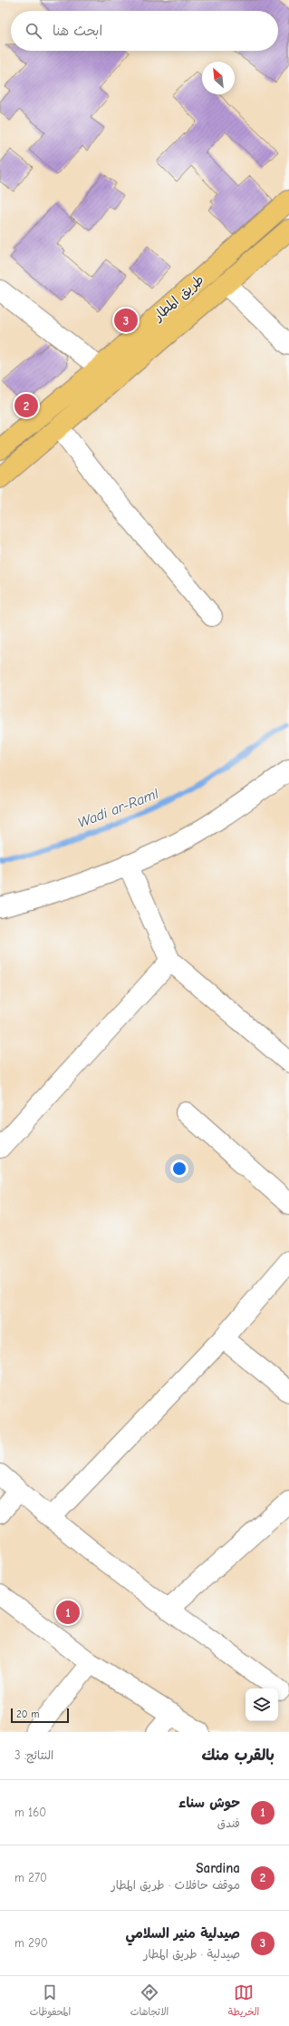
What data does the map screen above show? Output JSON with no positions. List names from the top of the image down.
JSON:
{
  "streets": {
    "main road": ["طريق المطار"]
  },
  "water": ["Wadi ar-Raml"],
  "scale_bar": "20 m",
  "north": "top left",
  "page": {
    "search": "ابحث هنا",
    "pins": ["3", "2", "1"],
    "scale": "20 m",
    "heading": ["بالقرب منك", "النتائج: 3"],
    "list": [
      {
        "mark": "1",
        "name": "حوش سناء",
        "note": "فندق",
        "value": "160 m"
      },
      {
        "mark": "2",
        "name": "Sardina",
        "note": "موقف حافلات · طريق المطار",
        "value": "270 m"
      },
      {
        "mark": "3",
        "name": "صيدلية منير السلامي",
        "note": "صيدلية · طريق المطار",
        "value": "290 m"
      }
    ],
    "nav": ["الخريطة", "الاتجاهات", "المحفوظات"]
  }
}
